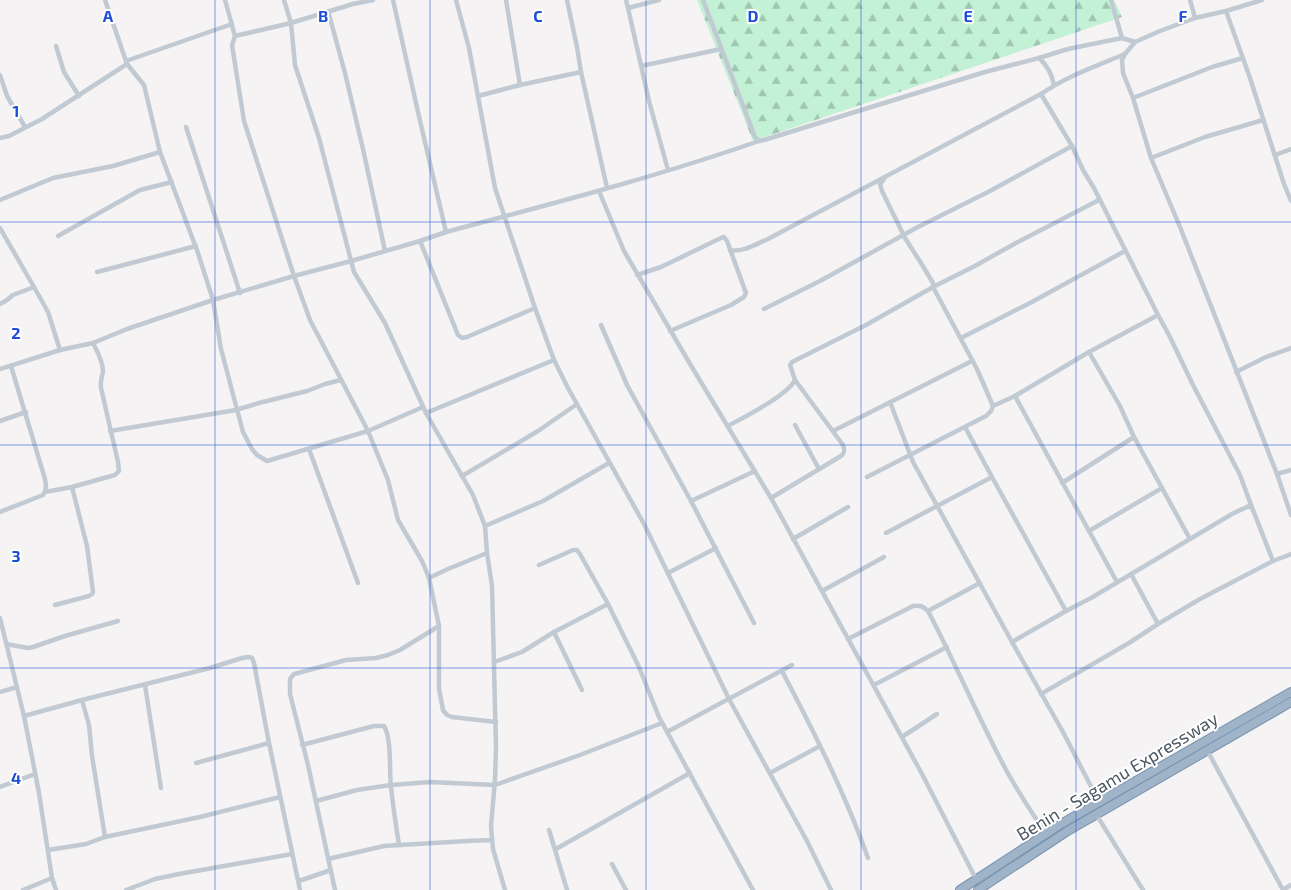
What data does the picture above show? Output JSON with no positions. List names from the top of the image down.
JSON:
{
  "streets": {
    "highway": ["Benin - Sagamu Expressway"]
  },
  "grid": {
    "columns": [
      "A",
      "B",
      "C",
      "D",
      "E",
      "F"
    ],
    "rows": [
      "1",
      "2",
      "3",
      "4"
    ]
  }
}
